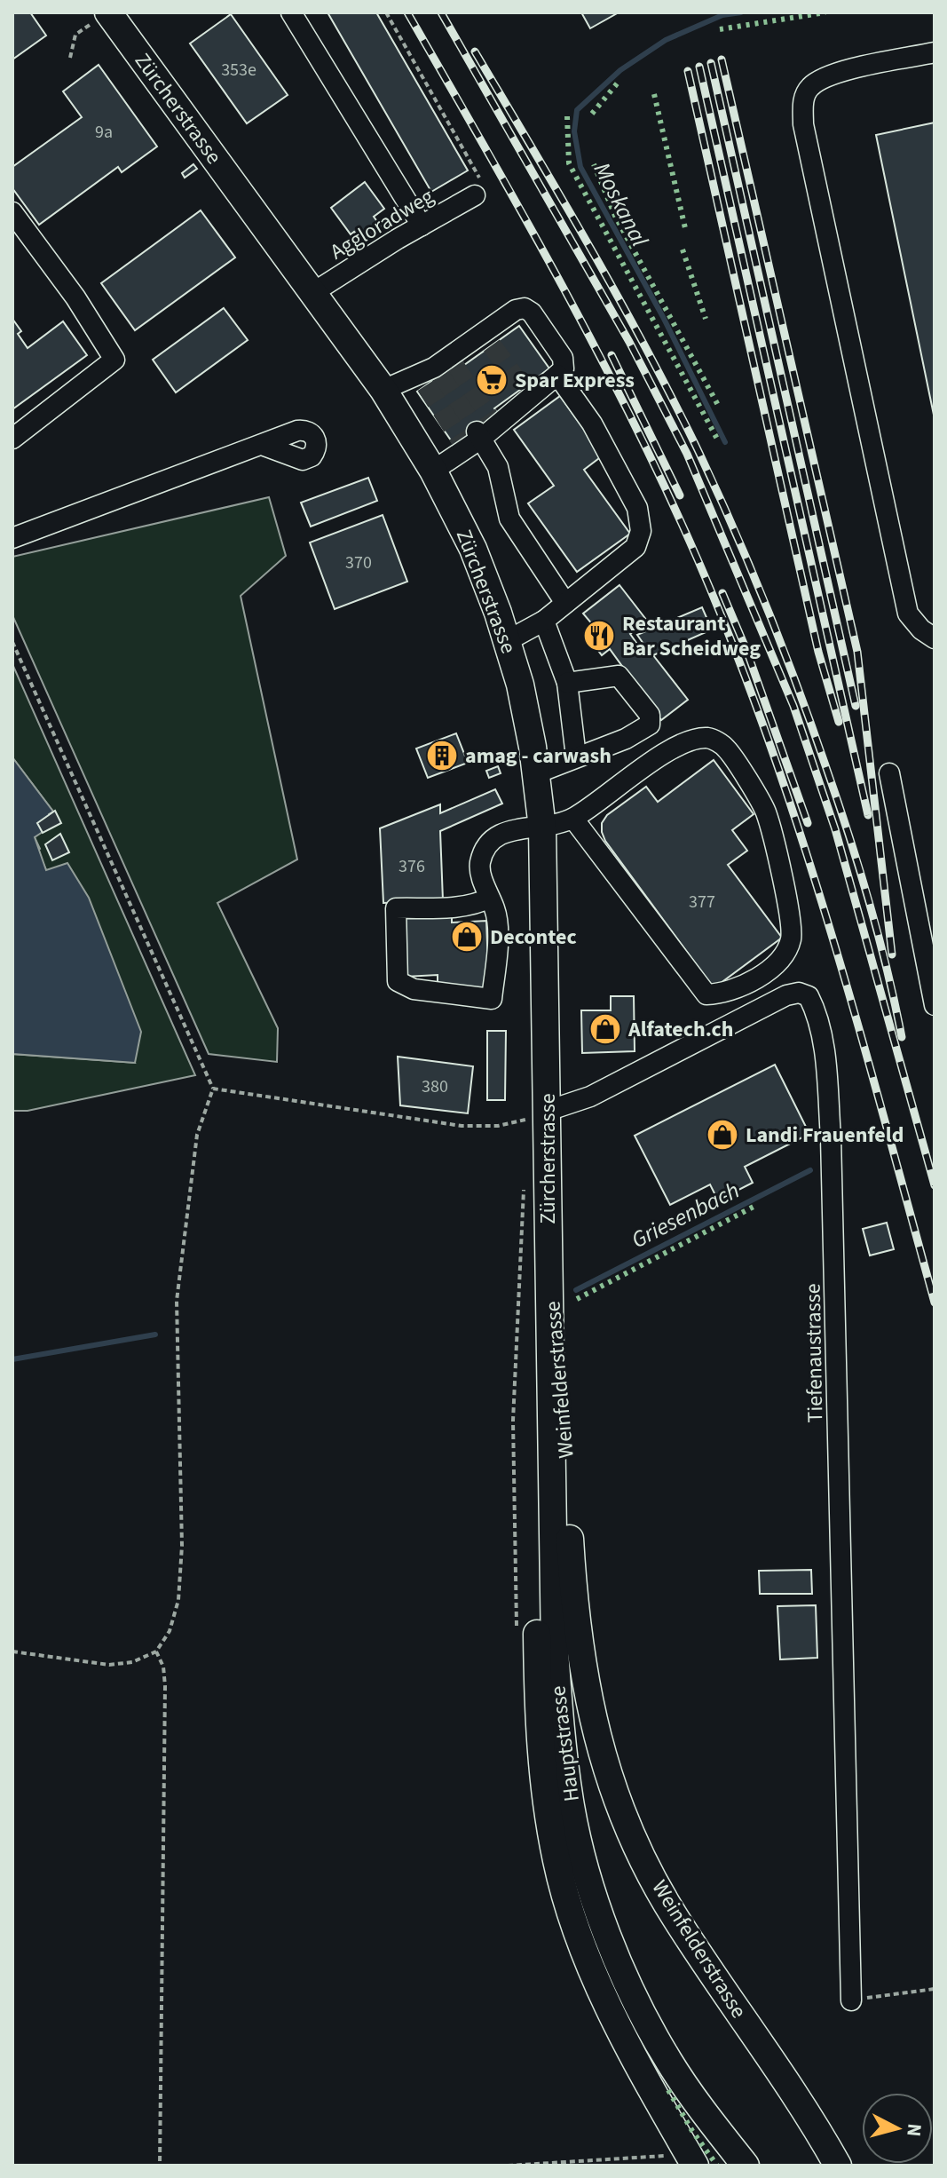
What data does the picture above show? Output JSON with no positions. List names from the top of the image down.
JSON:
{
  "streets": {
    "main road": ["Zürcherstrasse", "Weinfelderstrasse", "Hauptstrasse"],
    "street": ["Aggloradweg", "Tiefenaustrasse"]
  },
  "crossings": [
    ["Zürcherstrasse", "Aggloradweg"],
    ["Zürcherstrasse", "Tiefenaustrasse"],
    ["Zürcherstrasse", "Weinfelderstrasse"],
    ["Zürcherstrasse", "Hauptstrasse"],
    ["Weinfelderstrasse", "Hauptstrasse"]
  ],
  "water": ["Moskanal", "Griesenbach"],
  "places": {
    "supermarket": ["Spar Express"],
    "restaurant": ["Restaurant Bar Scheidweg"],
    "building": ["amag - carwash"],
    "shop": ["Decontec", "Alfatech.ch", "Landi Frauenfeld"]
  },
  "house_numbers": [
    "353e",
    "9a",
    "370",
    "376",
    "377",
    "380"
  ],
  "north": "right"
}
